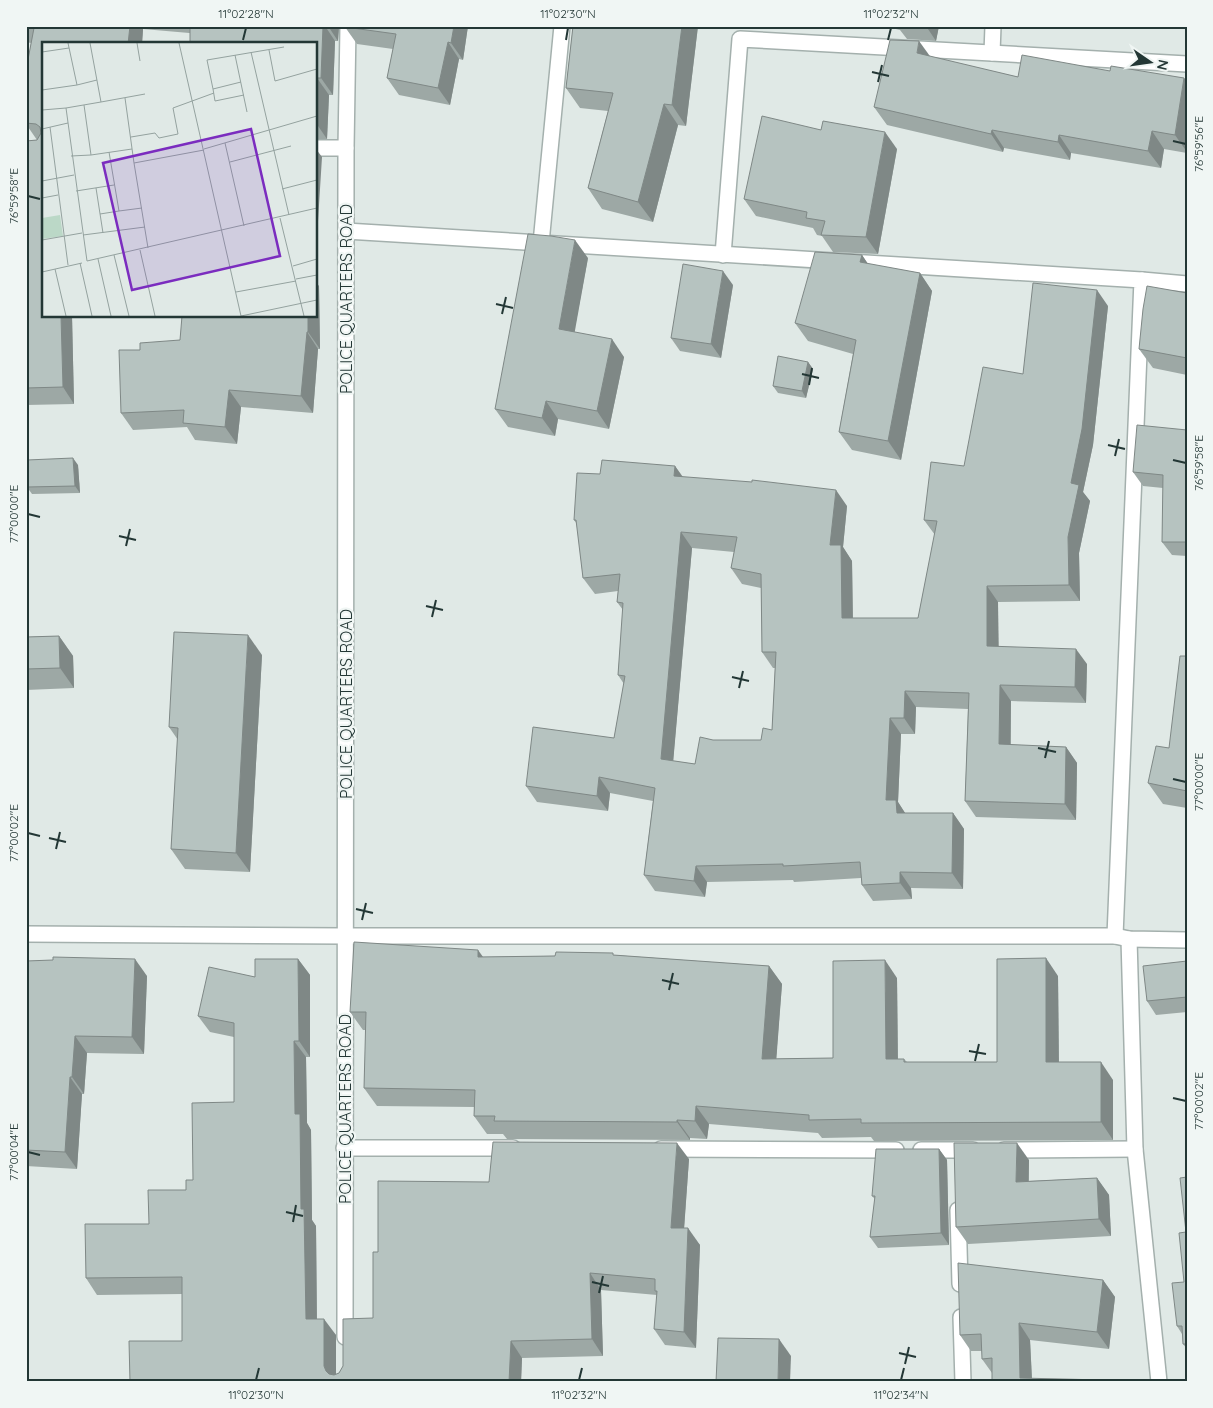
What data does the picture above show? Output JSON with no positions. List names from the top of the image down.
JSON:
{
  "streets": {
    "street": ["POLICE QUARTERS ROAD"]
  },
  "north": "right",
  "coordinates": [
    "11°02'28\"N",
    "11°02'30\"N",
    "11°02'32\"N",
    "76°59'56\"E",
    "76°59'58\"E",
    "77°00'00\"E",
    "77°00'02\"E",
    "77°00'04\"E",
    "11°02'34\"N"
  ]
}
